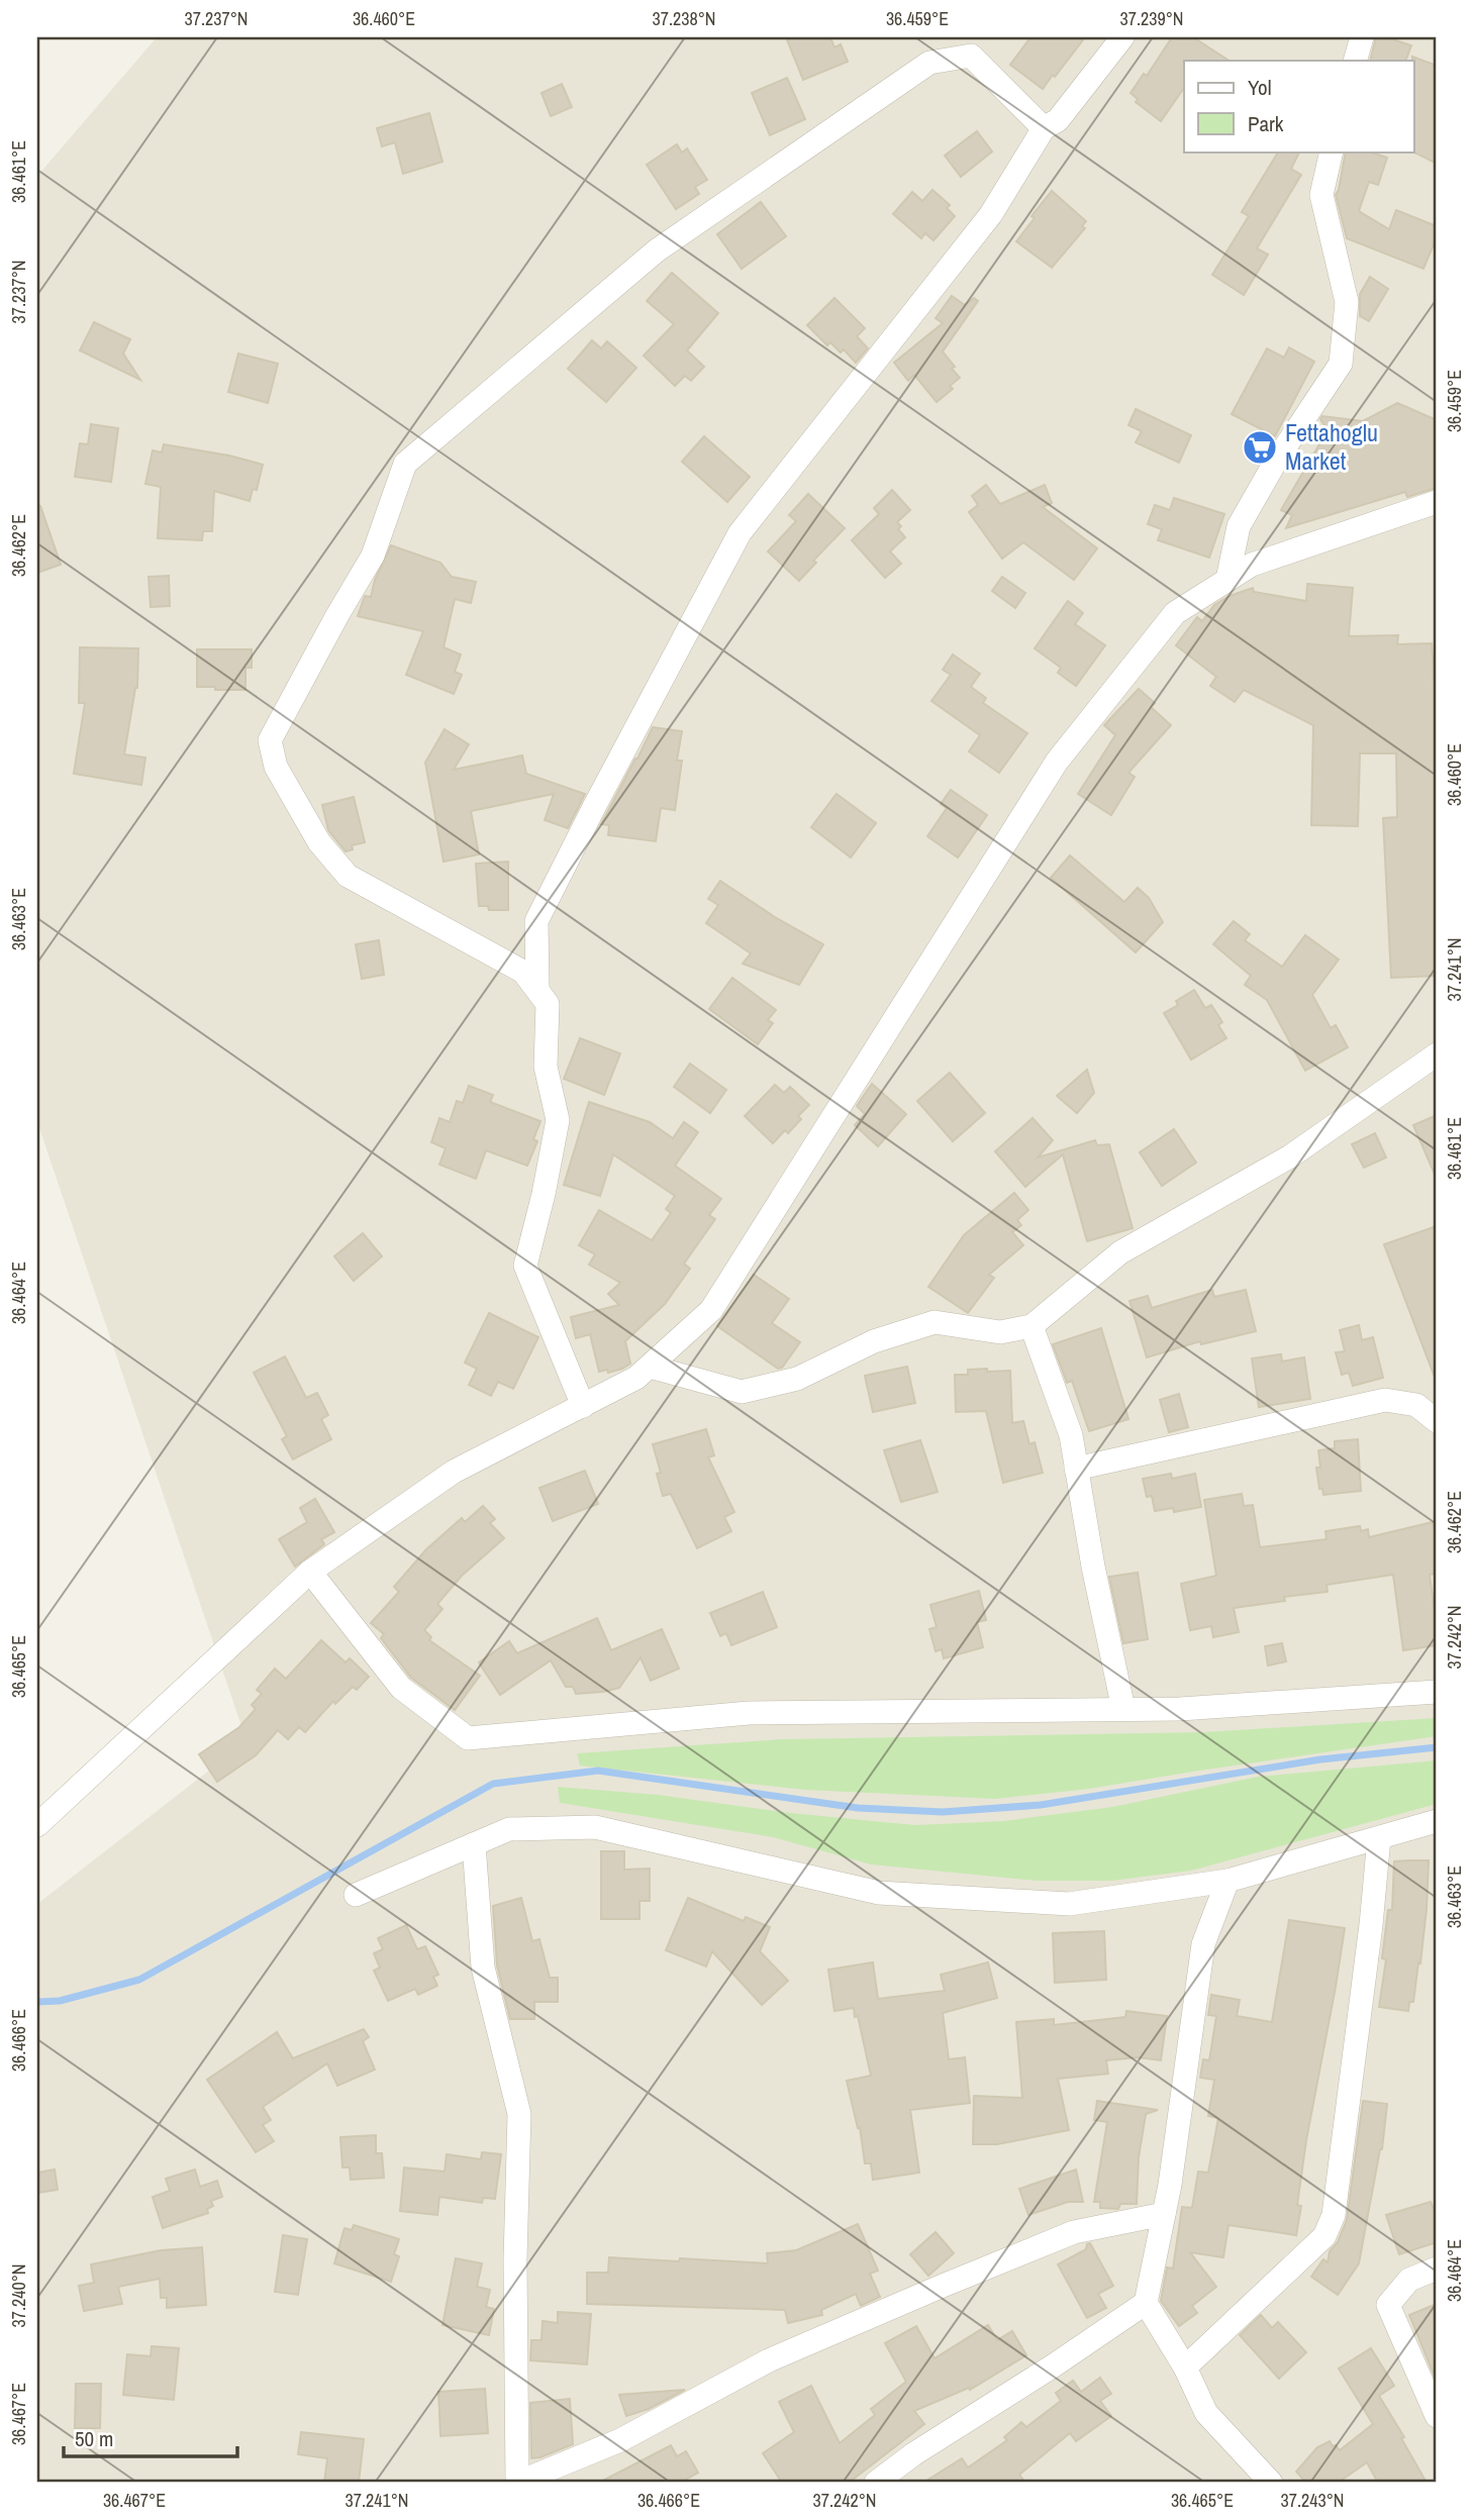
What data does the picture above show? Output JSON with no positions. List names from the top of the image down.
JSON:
{
  "places": {
    "supermarket": ["Fettahoglu Market"]
  },
  "legend": ["Yol", "Park"],
  "scale_bar": "50 m",
  "coordinates": [
    "37.237°N",
    "36.460°E",
    "37.238°N",
    "36.459°E",
    "37.239°N",
    "36.461°E",
    "36.462°E",
    "36.463°E",
    "37.241°N",
    "36.464°E",
    "37.242°N",
    "36.465°E",
    "36.466°E",
    "37.240°N",
    "36.467°E",
    "37.243°N"
  ]
}
